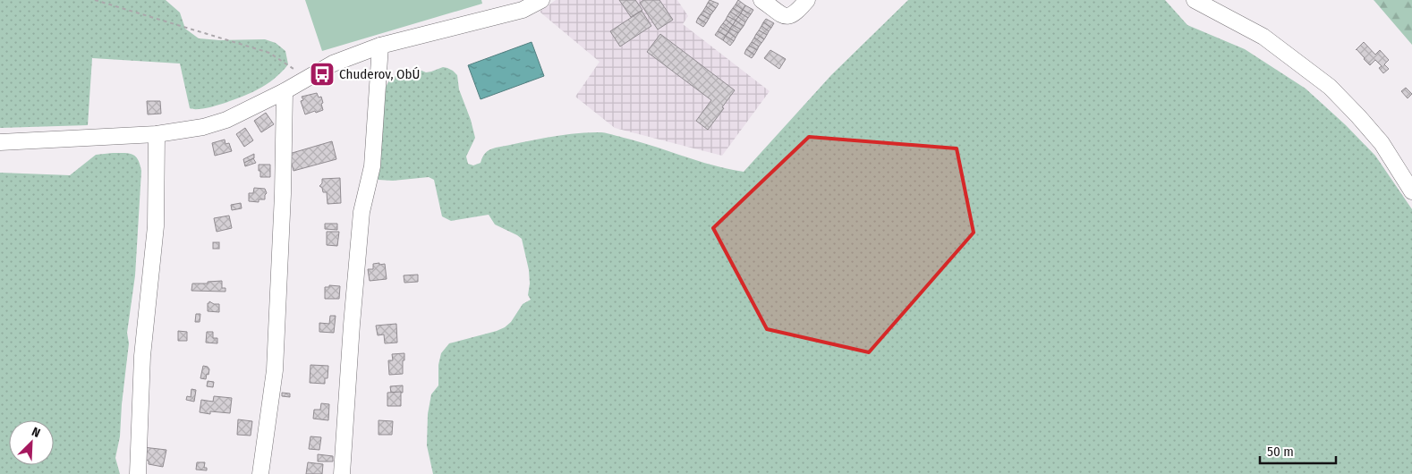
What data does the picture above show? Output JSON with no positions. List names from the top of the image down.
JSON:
{
  "places": {
    "bus stop": ["Chuderov, ObÚ"]
  },
  "scale_bar": "50 m",
  "north": "top right"
}
